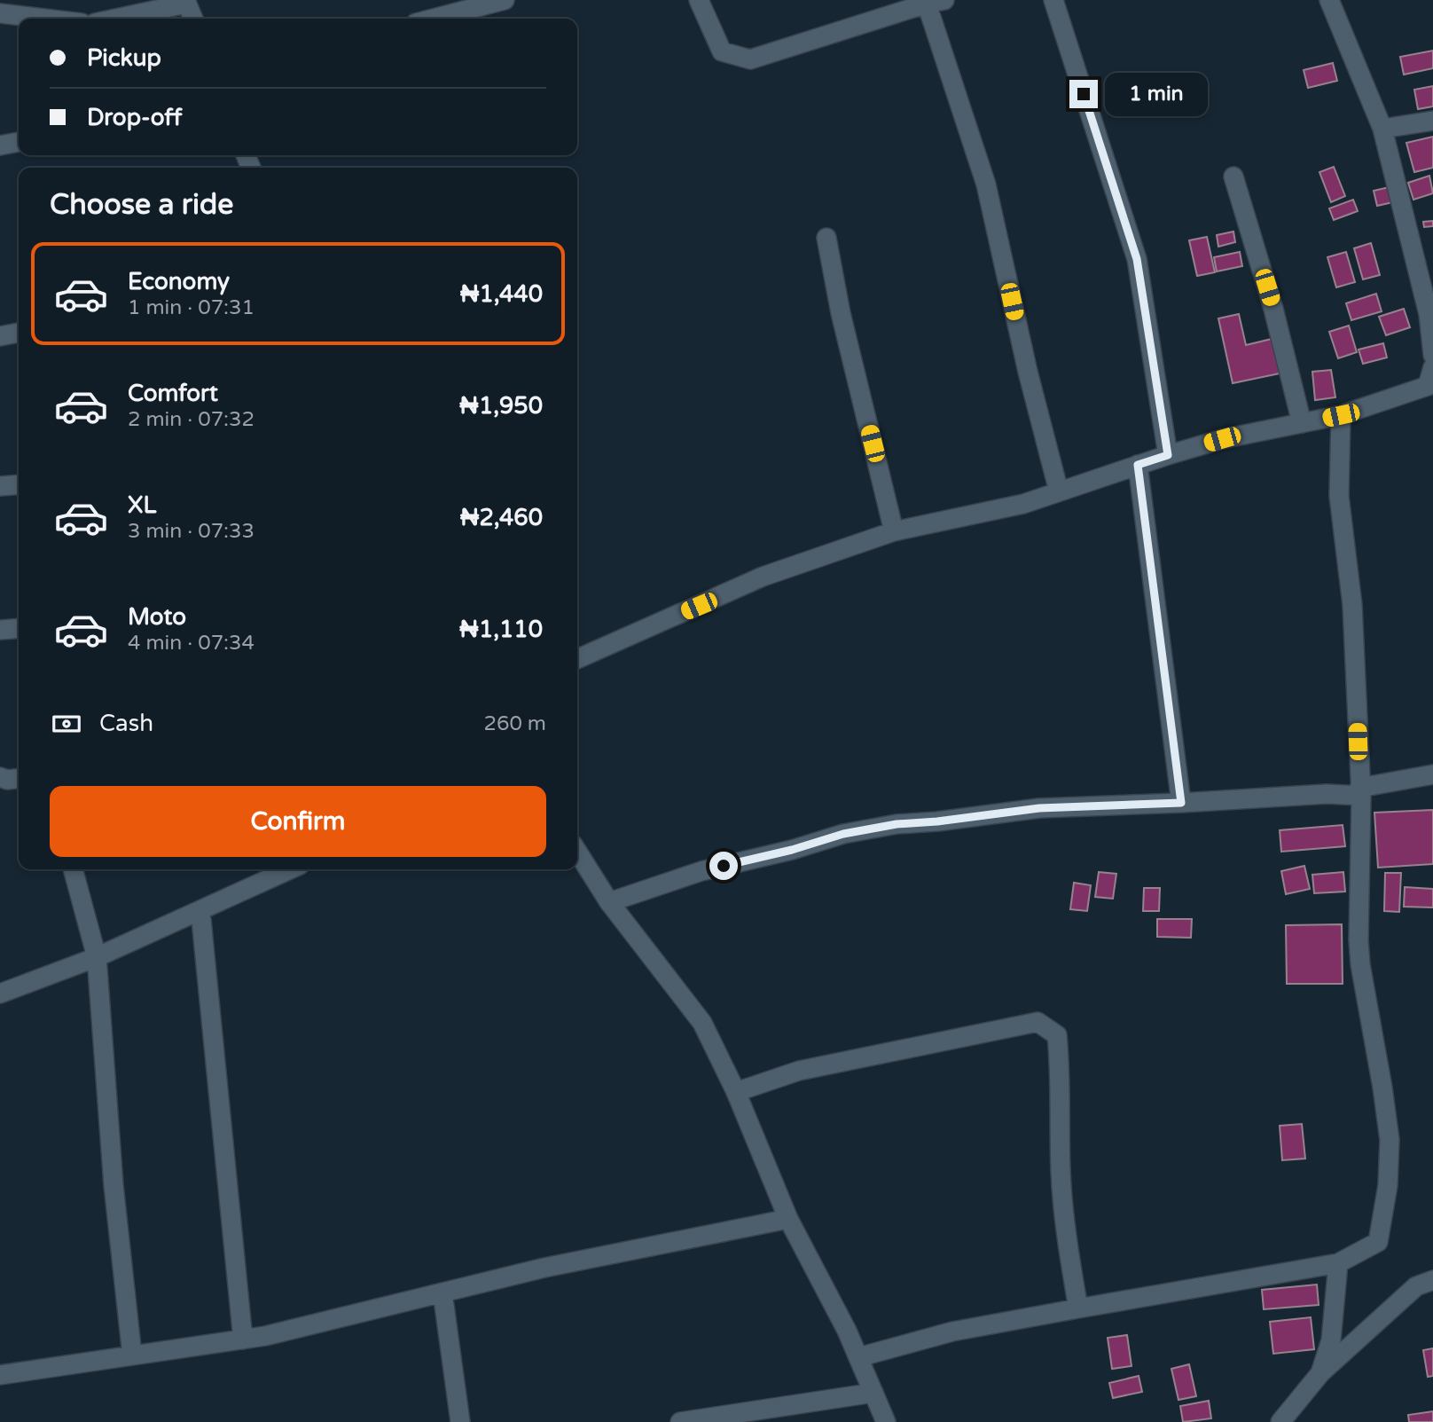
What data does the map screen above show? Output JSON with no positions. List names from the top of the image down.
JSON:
{
  "page": {
    "banner": ["Pickup", "Drop-off"],
    "bubble": "1 min",
    "heading": "Choose a ride",
    "list": [
      {
        "name": "Economy",
        "note": "1 min · 07:31",
        "value": "₦1,440"
      },
      {
        "name": "Comfort",
        "note": "2 min · 07:32",
        "value": "₦1,950"
      },
      {
        "name": "XL",
        "note": "3 min · 07:33",
        "value": "₦2,460"
      },
      {
        "name": "Moto",
        "note": "4 min · 07:34",
        "value": "₦1,110"
      }
    ],
    "pay": ["Cash", "260 m"],
    "buttons": "Confirm"
  }
}
